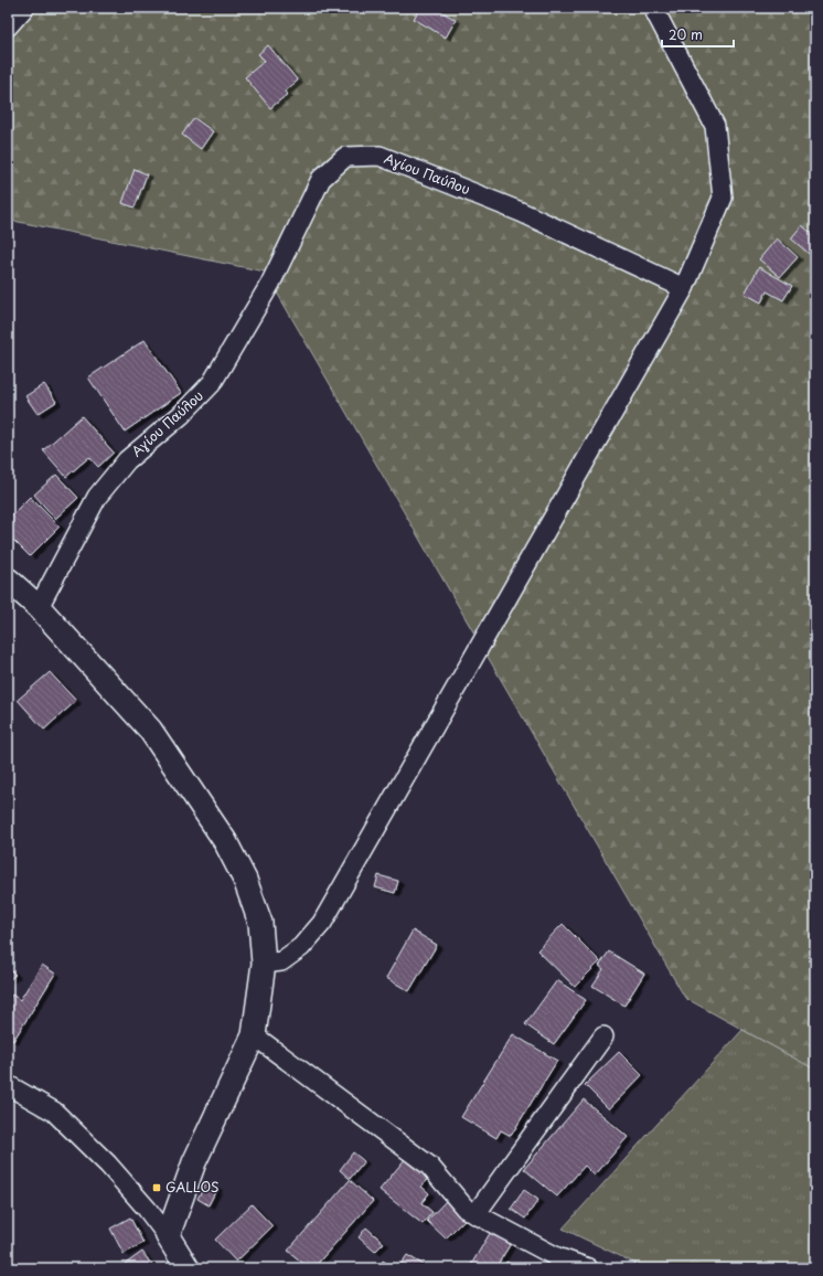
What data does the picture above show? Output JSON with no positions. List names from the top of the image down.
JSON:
{
  "streets": {
    "street": ["Αγίου Παύλου"]
  },
  "places": {
    "transit": ["GALLOS"]
  },
  "scale_bar": "20 m"
}
